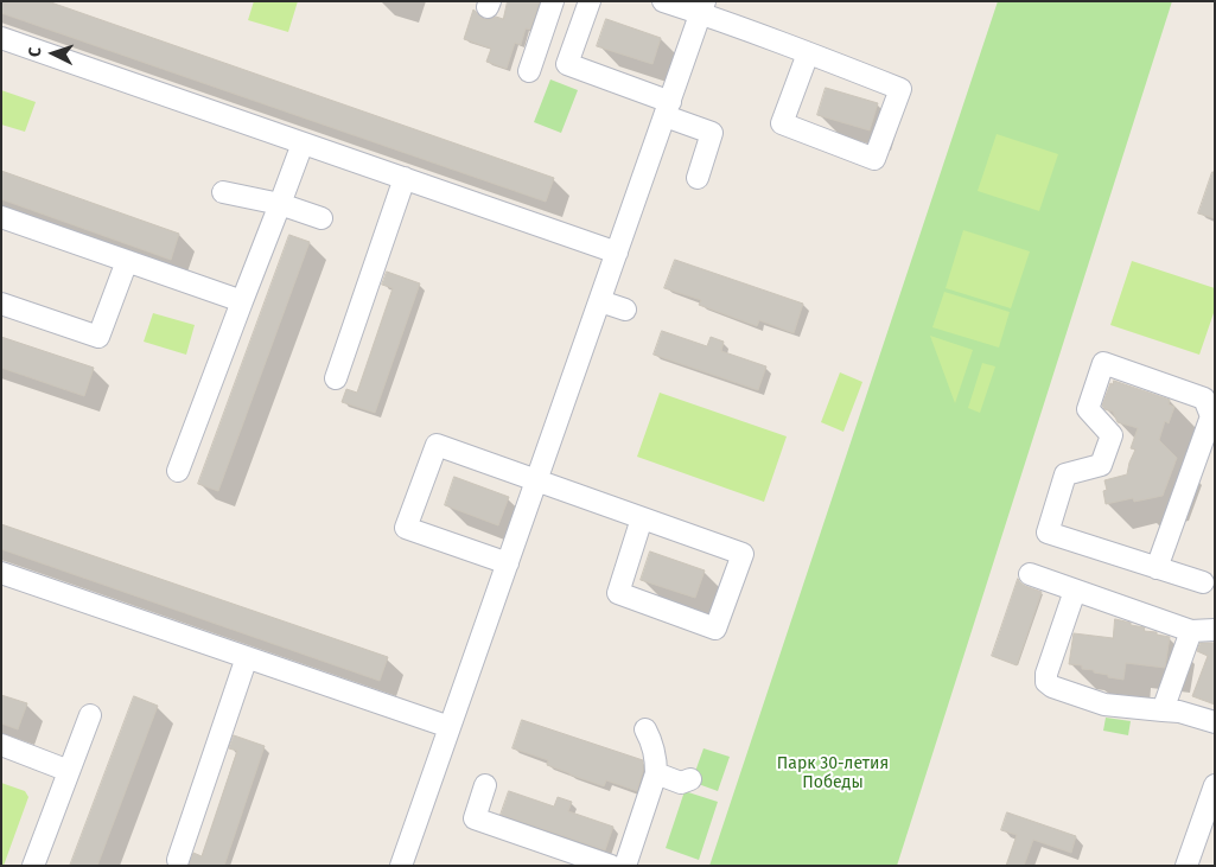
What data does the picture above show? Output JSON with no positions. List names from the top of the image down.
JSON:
{
  "parks": ["Парк 30-летия Победы"],
  "north": "left"
}
